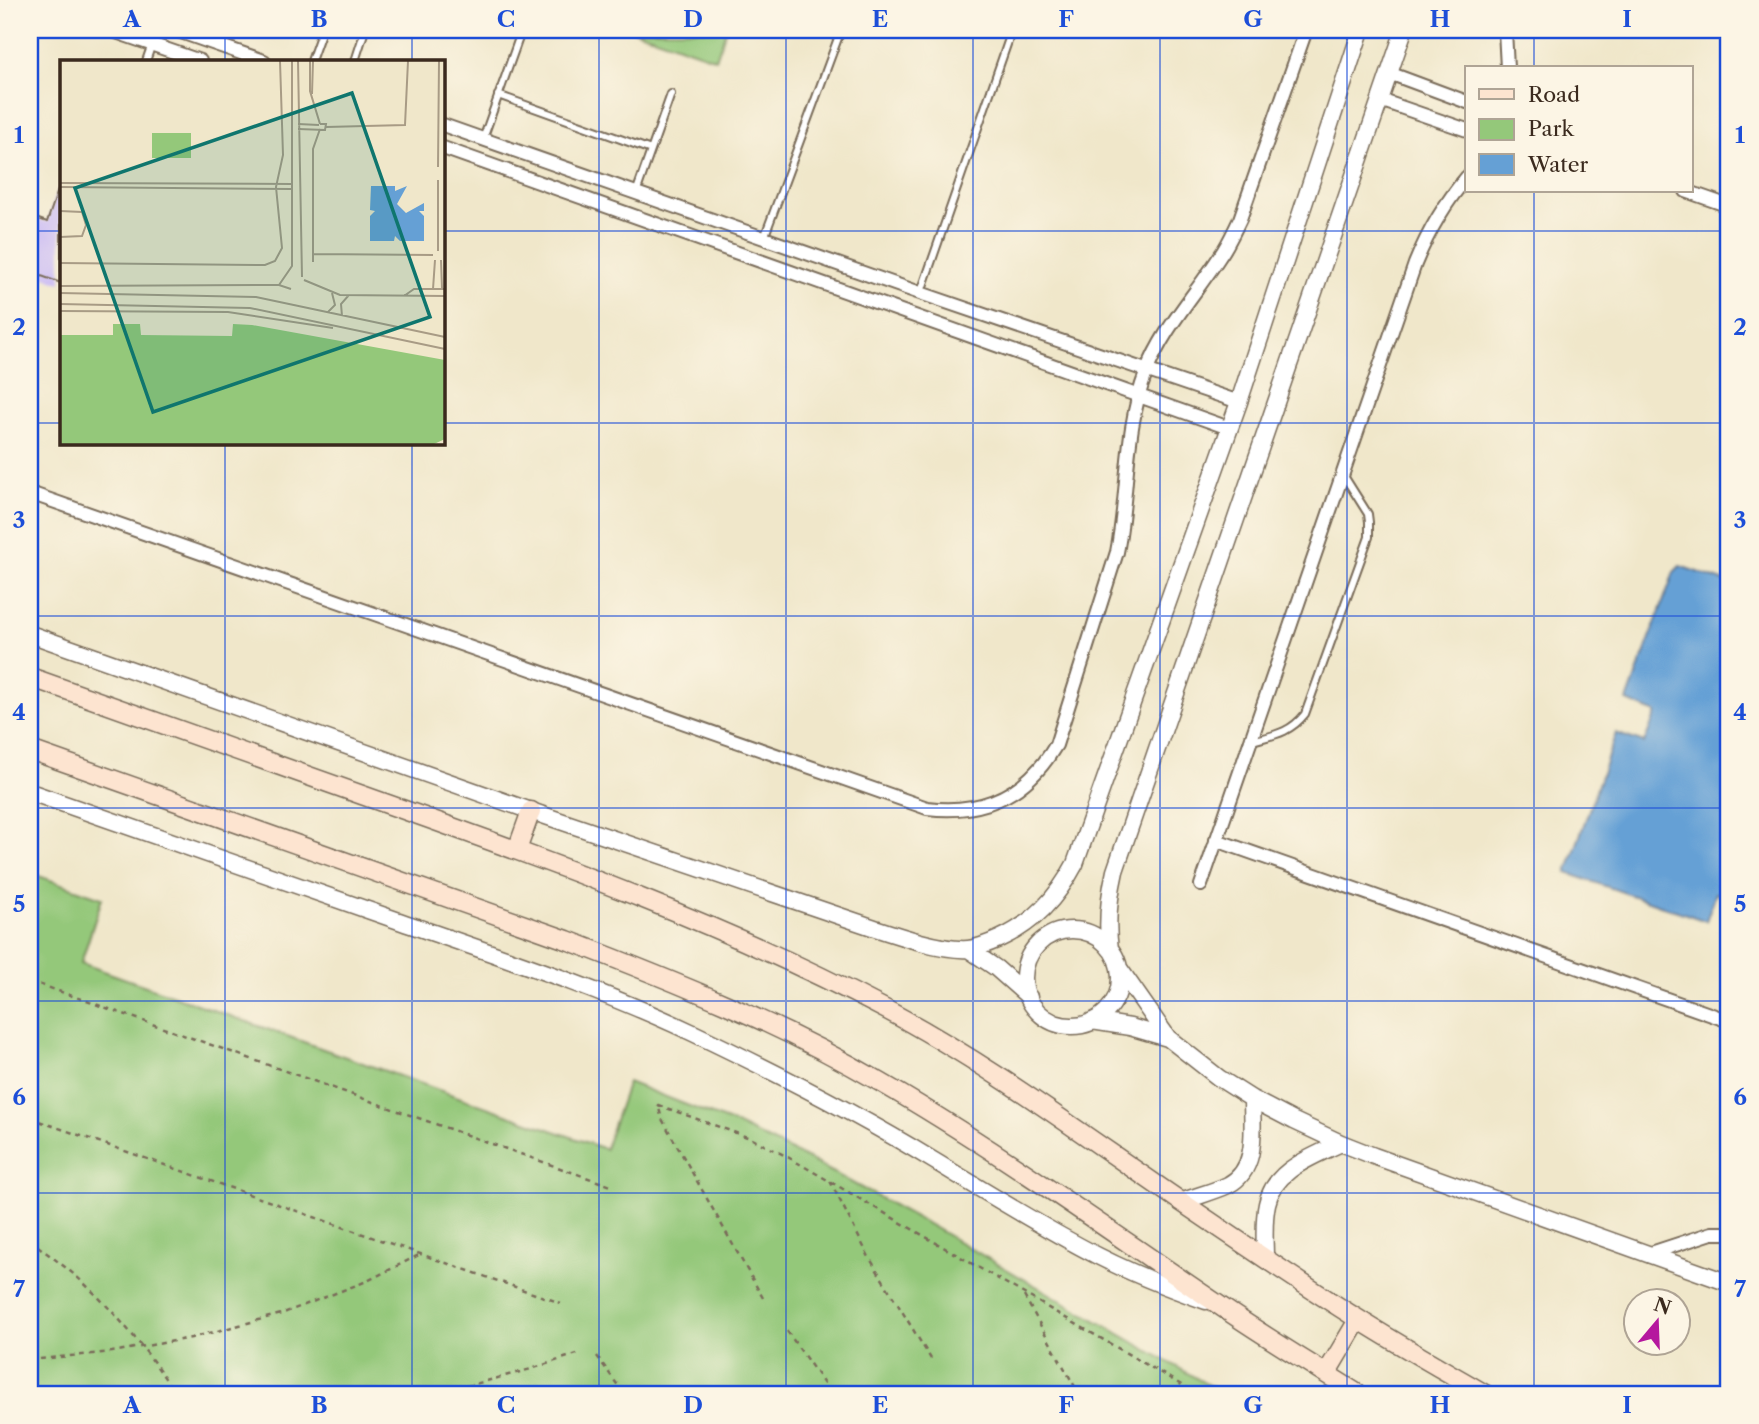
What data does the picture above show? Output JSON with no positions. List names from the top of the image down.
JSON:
{
  "legend": ["Road", "Park", "Water"],
  "north": "top",
  "grid": {
    "columns": [
      "A",
      "B",
      "C",
      "D",
      "E",
      "F",
      "G",
      "H",
      "I"
    ],
    "rows": [
      "1",
      "2",
      "3",
      "4",
      "5",
      "6",
      "7"
    ]
  }
}
